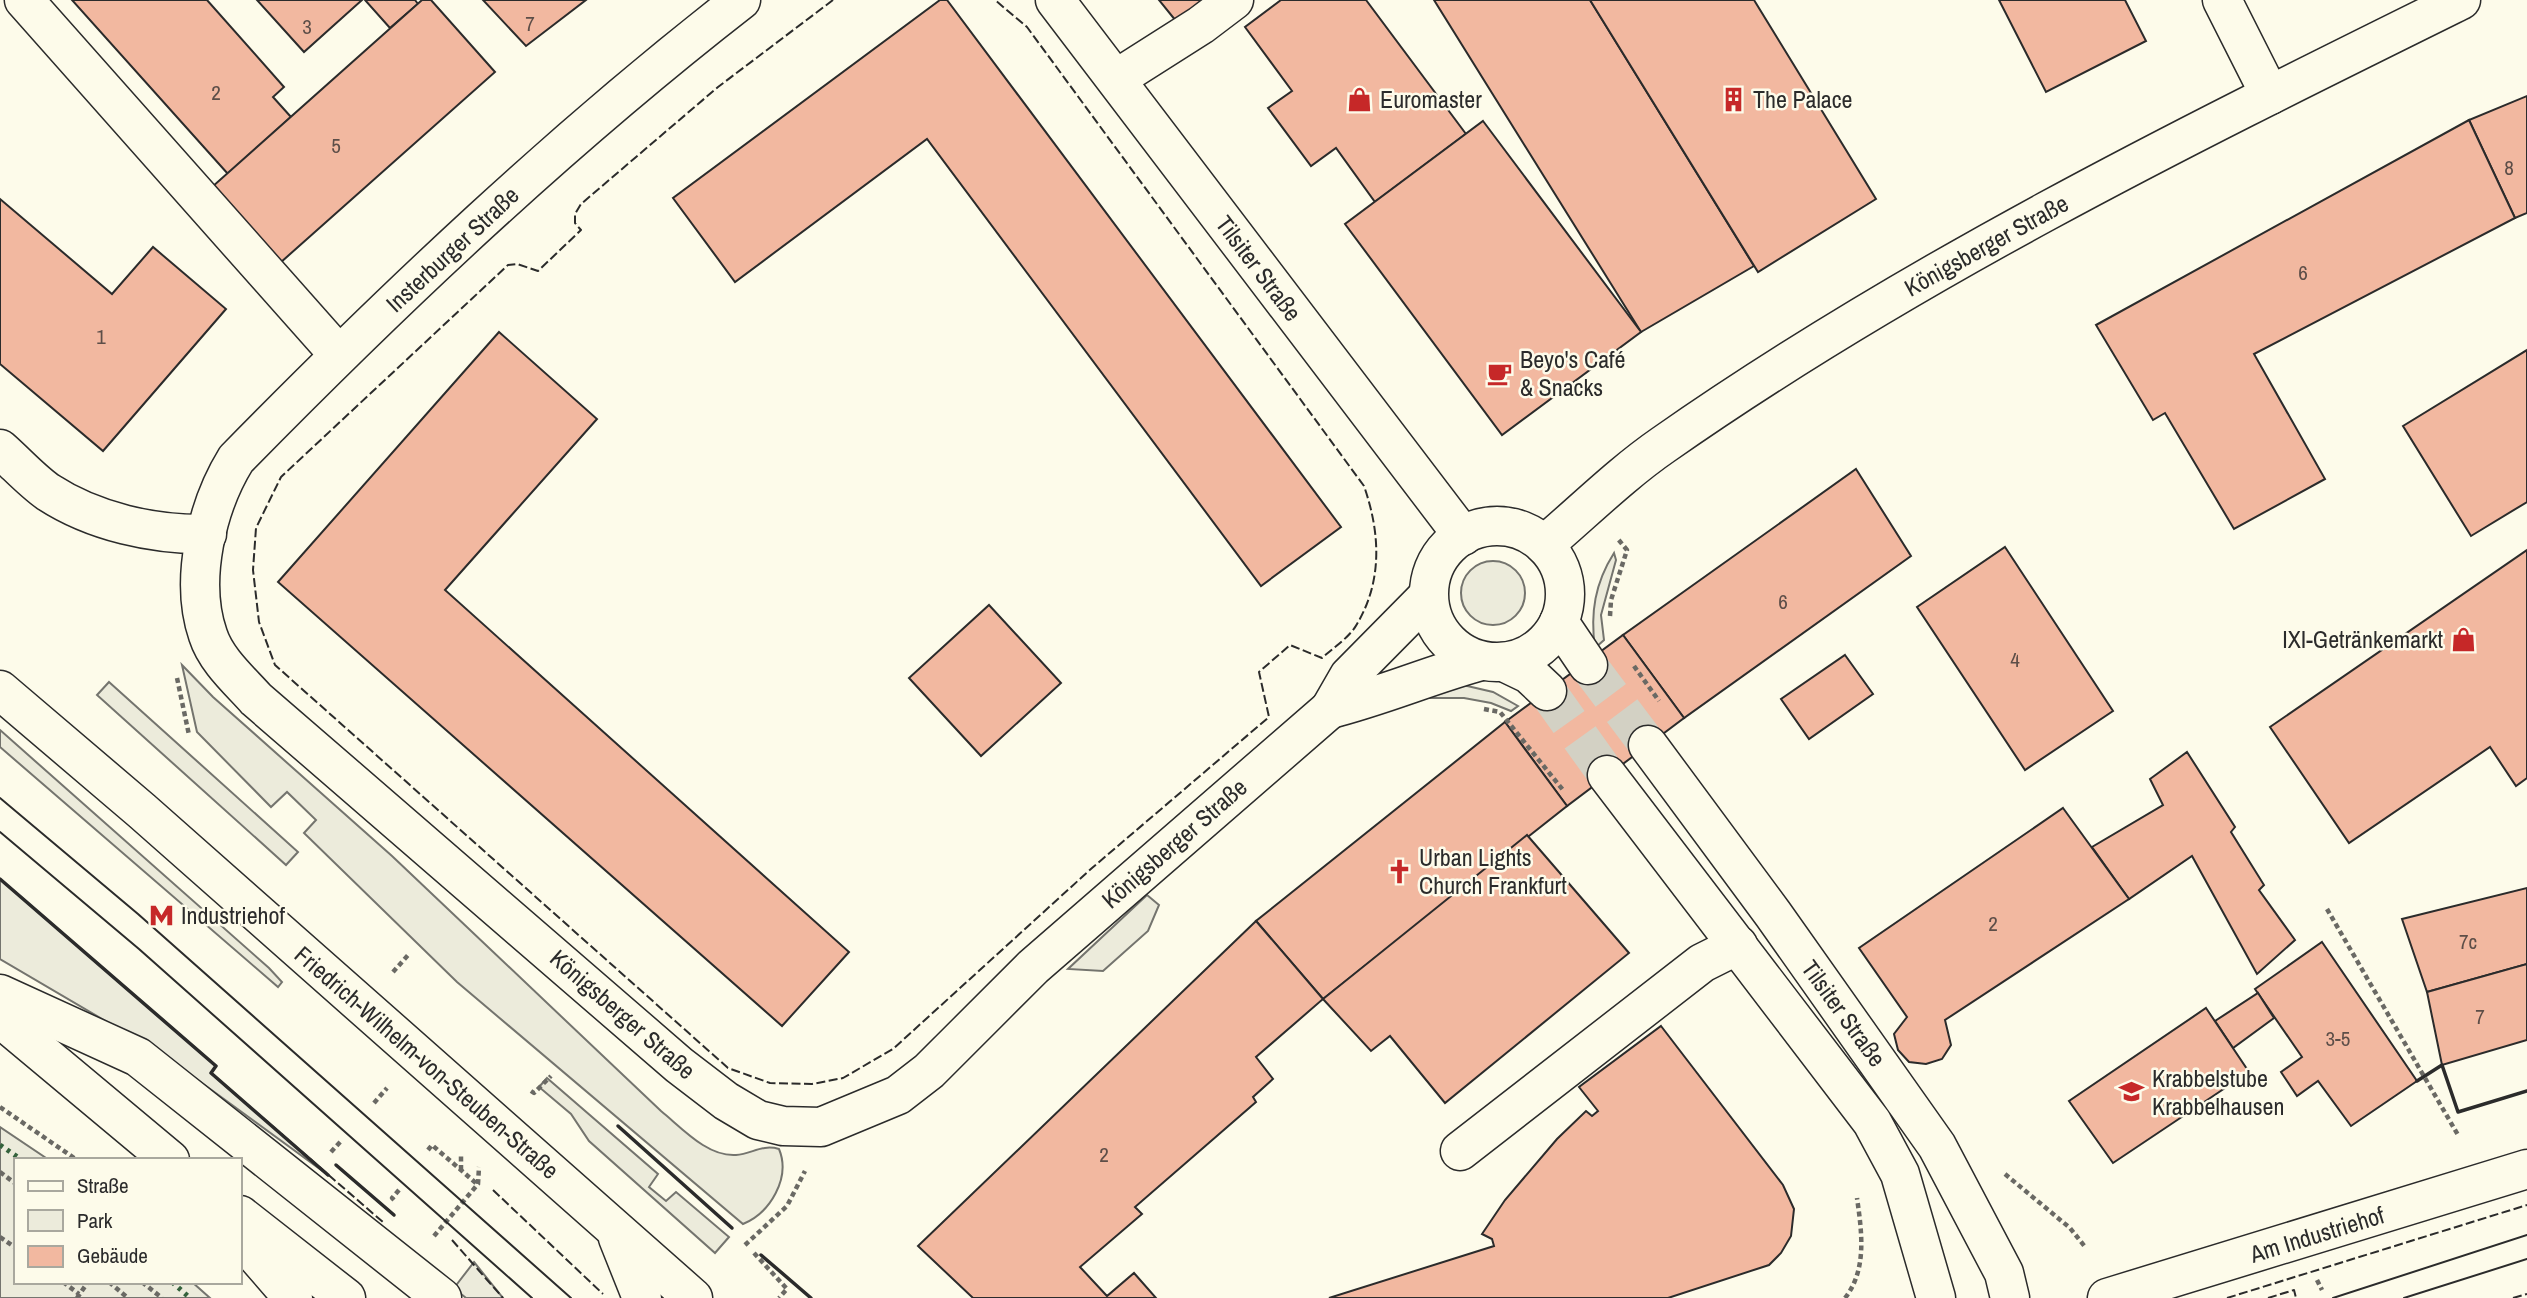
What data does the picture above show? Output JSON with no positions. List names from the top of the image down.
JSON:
{
  "streets": {
    "street": [
      "Königsberger Straße",
      "Insterburger Straße",
      "Tilsiter Straße",
      "Friedrich-Wilhelm-von-Steuben-Straße",
      "Am Industriehof"
    ]
  },
  "crossings": [
    ["Königsberger Straße", "Insterburger Straße"],
    ["Königsberger Straße", "Tilsiter Straße"]
  ],
  "places": {
    "shop": ["Euromaster", "IXI-Getränkemarkt"],
    "building": ["The Palace"],
    "cafe": ["Beyo's Café & Snacks"],
    "church": ["Urban Lights Church Frankfurt"],
    "metro station": ["Industriehof"],
    "school or university": ["Krabbelstube Krabbelhausen"]
  },
  "house_numbers": [
    "7",
    "3",
    "2",
    "5",
    "8",
    "6",
    "1",
    "6",
    "4",
    "2",
    "7c",
    "7",
    "3-5",
    "2"
  ],
  "legend": ["Straße", "Park", "Gebäude"]
}
